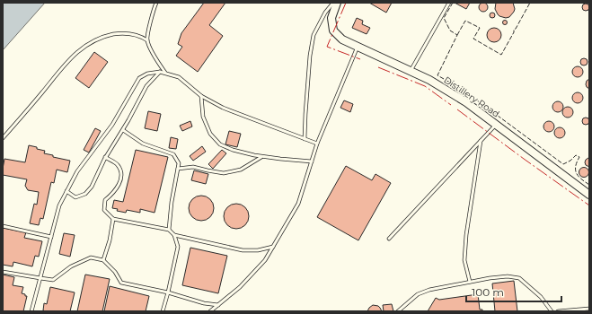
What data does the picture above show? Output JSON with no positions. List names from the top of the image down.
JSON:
{
  "streets": {
    "street": ["Distillery Road"]
  },
  "scale_bar": "100 m"
}
